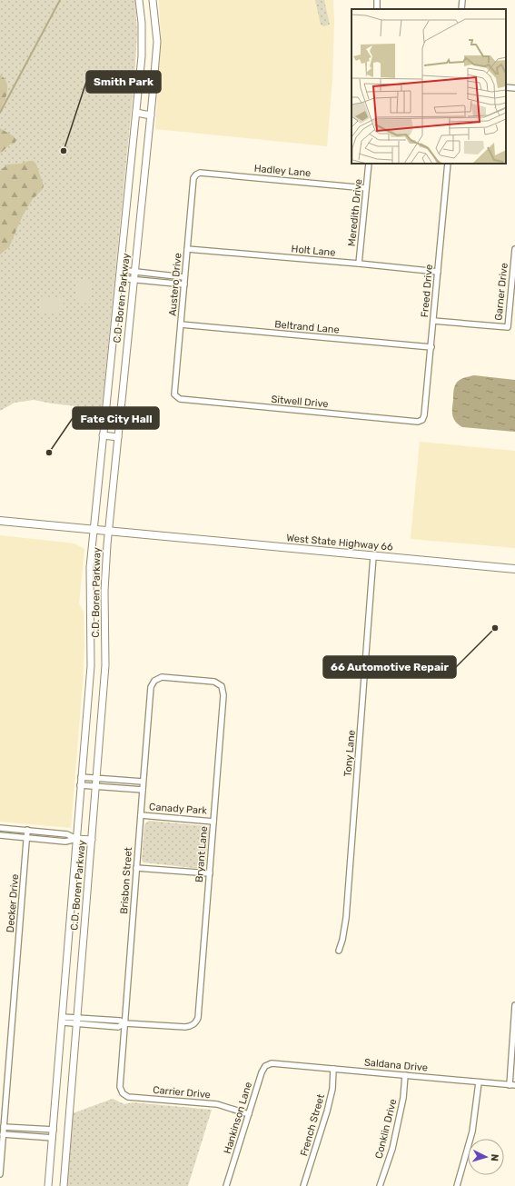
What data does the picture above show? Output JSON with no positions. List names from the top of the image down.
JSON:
{
  "streets": {
    "main road": ["West State Highway 66"],
    "street": [
      "Hadley Lane",
      "Meredith Drive",
      "Holt Lane",
      "Austero Drive",
      "Freed Drive",
      "Garner Drive",
      "C.D. Boren Parkway",
      "Beltrand Lane",
      "Sitwell Drive",
      "Tony Lane",
      "Canady Park",
      "Bryant Lane",
      "Brisbon Street",
      "Decker Drive",
      "Saldana Drive",
      "Carrier Drive",
      "Hankinson Lane",
      "French Street",
      "Conklin Drive"
    ]
  },
  "crossings": [
    ["Hadley Lane", "Meredith Drive"],
    ["Hadley Lane", "Austero Drive"],
    ["Meredith Drive", "Holt Lane"],
    ["Holt Lane", "Austero Drive"],
    ["Holt Lane", "Freed Drive"],
    ["Austero Drive", "Beltrand Lane"],
    ["Austero Drive", "Sitwell Drive"],
    ["Freed Drive", "Garner Drive"],
    ["Freed Drive", "Beltrand Lane"],
    ["Freed Drive", "Sitwell Drive"],
    ["C.D. Boren Parkway", "West State Highway 66"],
    ["West State Highway 66", "Tony Lane"],
    ["Canady Park", "Bryant Lane"],
    ["Canady Park", "Brisbon Street"],
    ["Bryant Lane", "Brisbon Street"],
    ["Brisbon Street", "Carrier Drive"],
    ["Saldana Drive", "Hankinson Lane"],
    ["Saldana Drive", "French Street"],
    ["Saldana Drive", "Conklin Drive"],
    ["Carrier Drive", "Hankinson Lane"]
  ],
  "places": ["Smith Park", "Fate City Hall", "66 Automotive Repair"],
  "north": "right"
}
